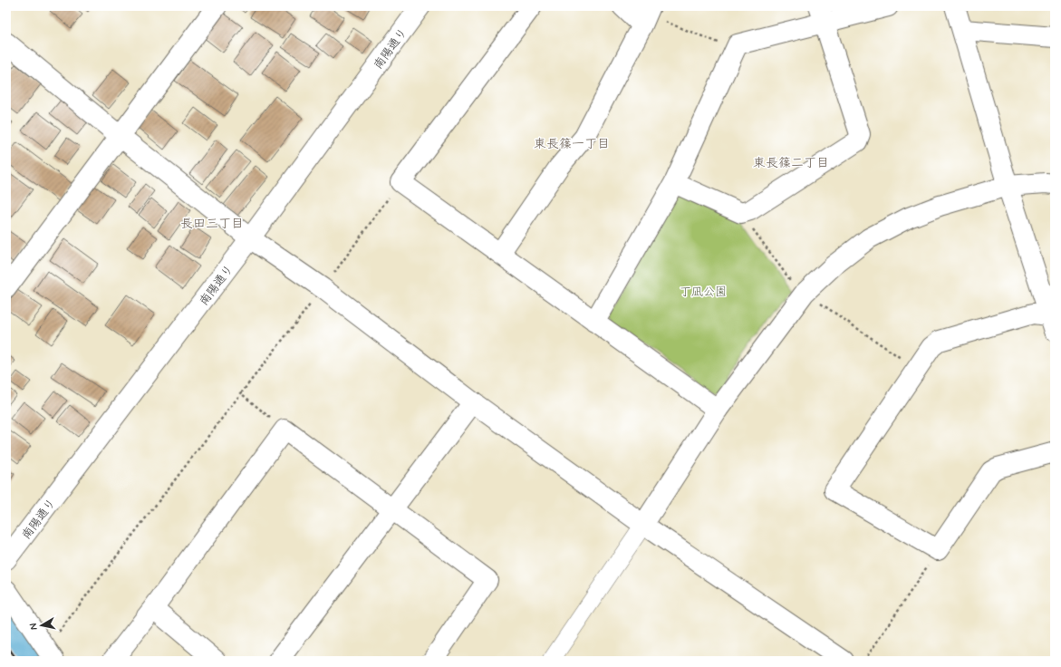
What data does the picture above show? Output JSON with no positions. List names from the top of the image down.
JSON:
{
  "streets": {
    "street": ["南陽通り"]
  },
  "districts": ["東長篠一丁目", "東長篠二丁目", "長田三丁目"],
  "parks": ["丁凪公園"],
  "north": "left"
}
